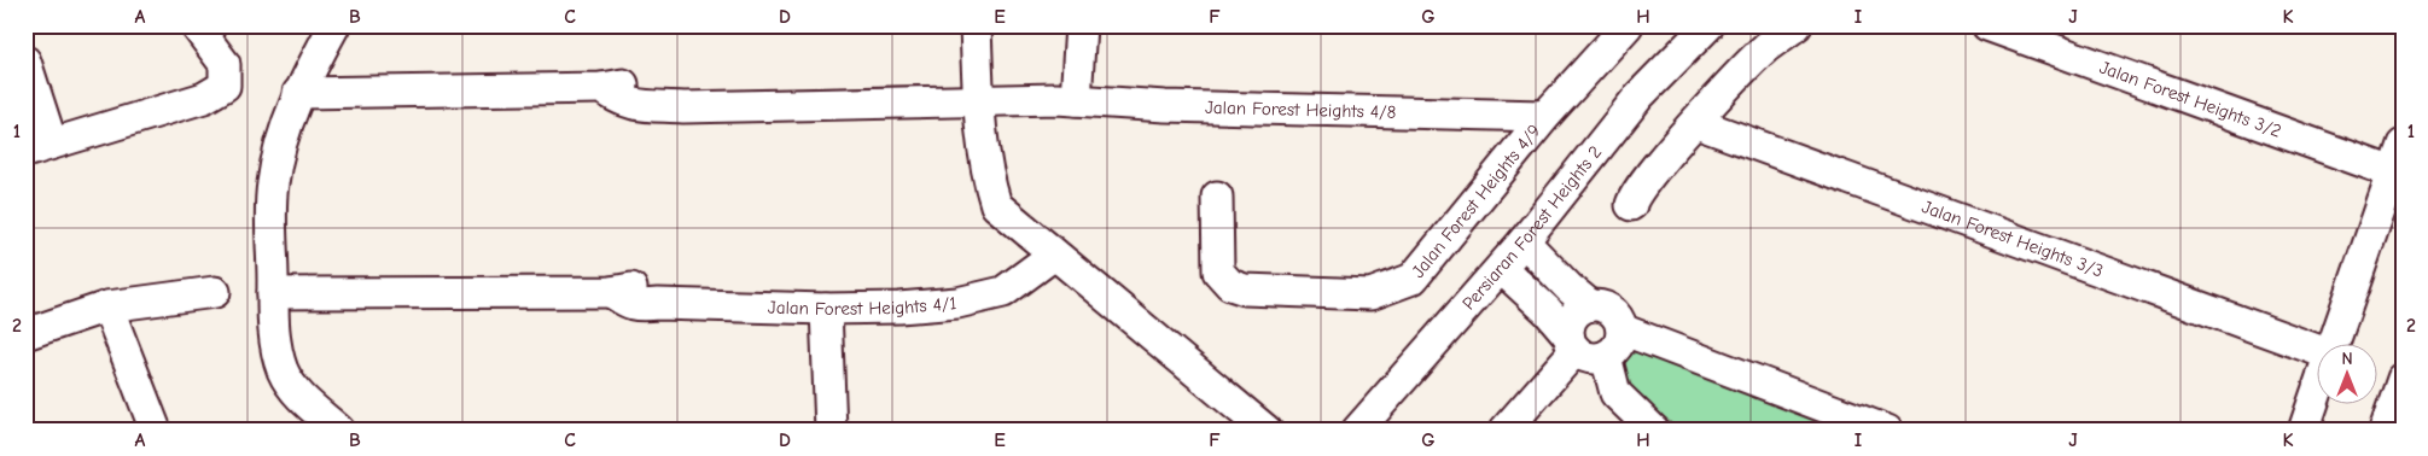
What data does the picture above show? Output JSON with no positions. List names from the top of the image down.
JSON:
{
  "streets": {
    "street": [
      "Jalan Forest Heights 3/2",
      "Jalan Forest Heights 4/8",
      "Jalan Forest Heights 4/9",
      "Persiaran Forest Heights 2",
      "Jalan Forest Heights 3/3",
      "Jalan Forest Heights 4/1"
    ]
  },
  "crossings": [
    ["Jalan Forest Heights 4/8", "Jalan Forest Heights 4/9"]
  ],
  "north": "top",
  "grid": {
    "columns": [
      "A",
      "B",
      "C",
      "D",
      "E",
      "F",
      "G",
      "H",
      "I",
      "J",
      "K"
    ],
    "rows": ["1", "2"]
  }
}
